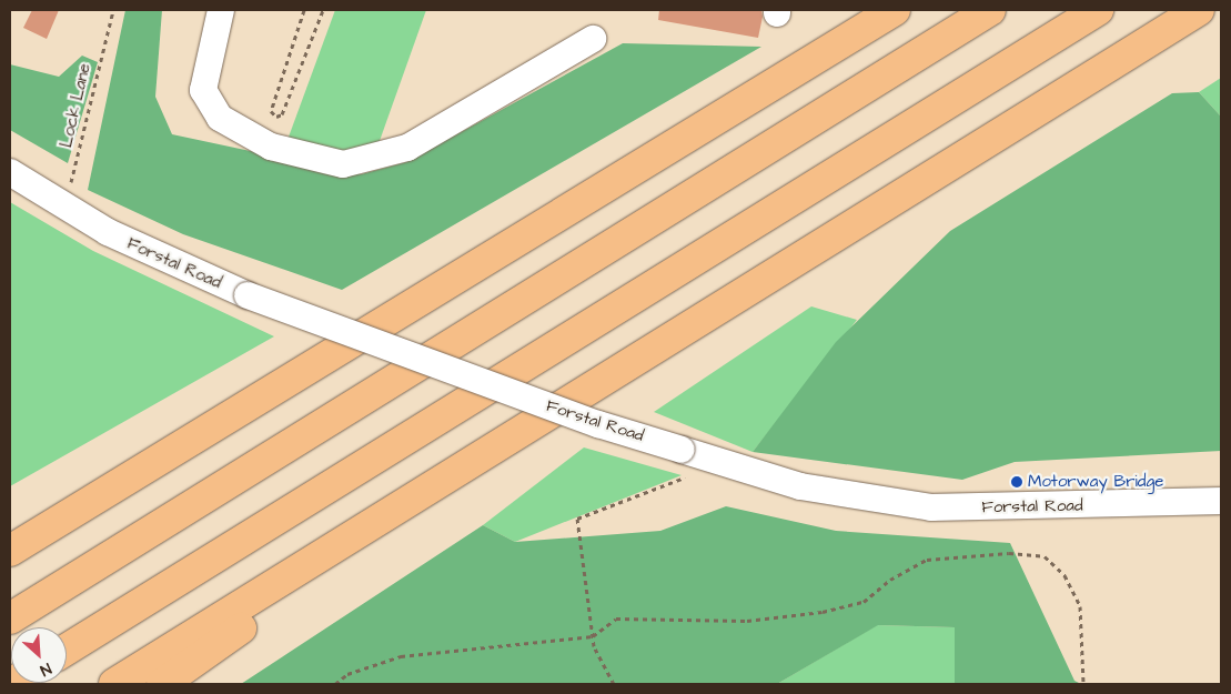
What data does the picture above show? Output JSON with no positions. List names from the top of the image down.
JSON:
{
  "streets": {
    "street": ["Forstal Road"],
    "path": ["Lock Lane"]
  },
  "crossings": [
    ["Lock Lane", "Forstal Road"]
  ],
  "places": ["Motorway Bridge"],
  "north": "bottom right"
}
